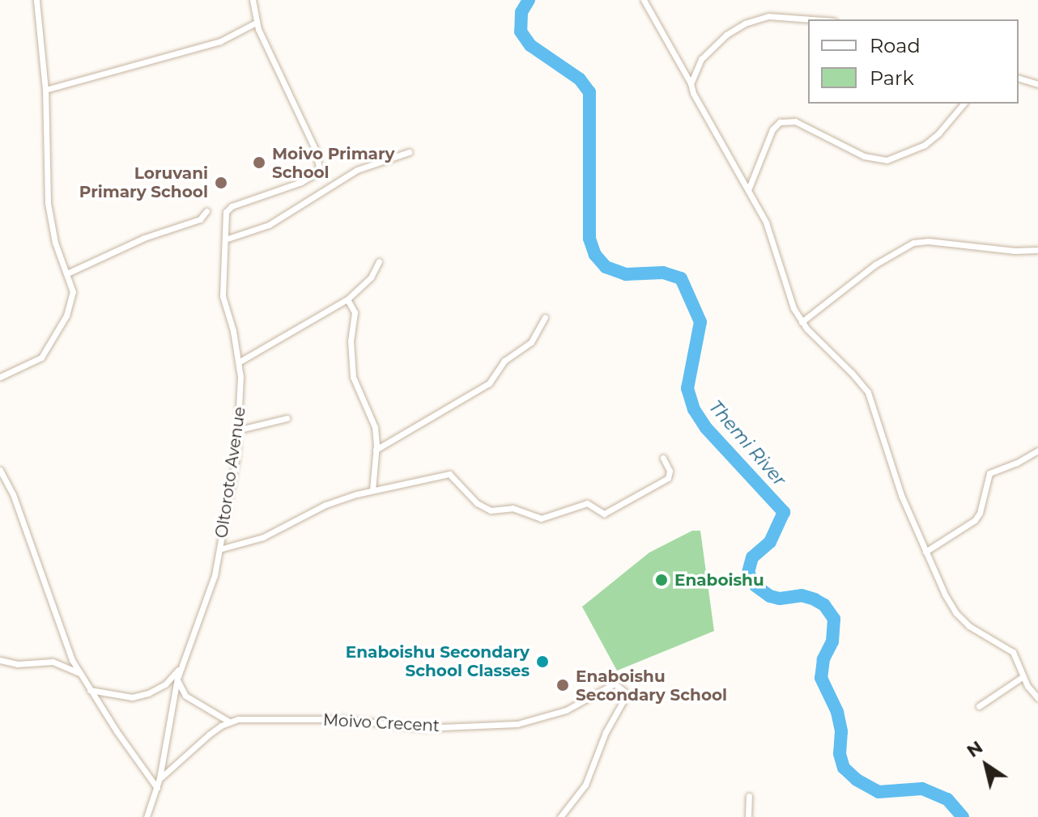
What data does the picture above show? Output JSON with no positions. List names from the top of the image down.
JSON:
{
  "streets": {
    "street": ["Oltoroto Avenue", "Moivo Crecent"]
  },
  "water": ["Themi River"],
  "places": [
    "Moivo Primary School",
    "Loruvani Primary School",
    "Enaboishu",
    "Enaboishu Secondary School Classes",
    "Enaboishu Secondary School"
  ],
  "legend": ["Road", "Park"],
  "north": "top left"
}
